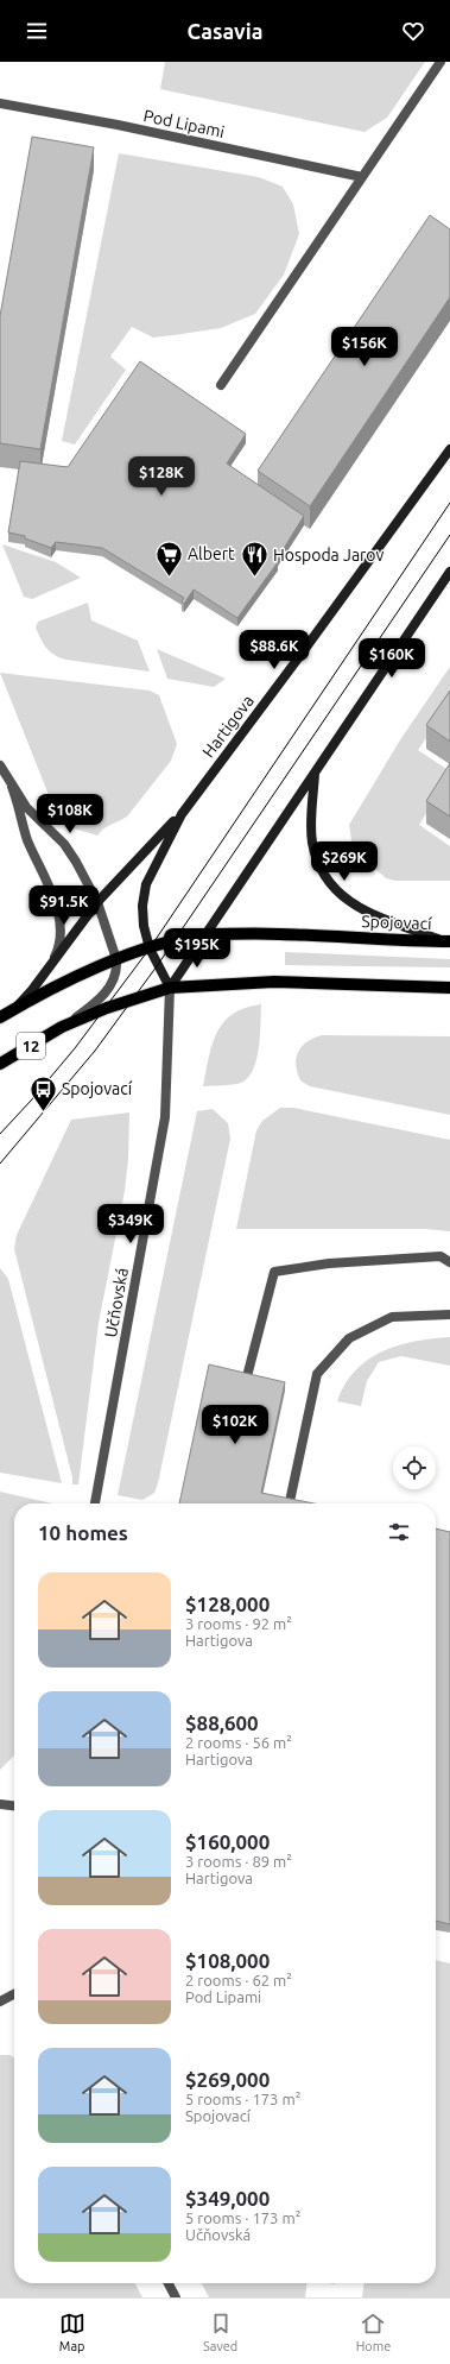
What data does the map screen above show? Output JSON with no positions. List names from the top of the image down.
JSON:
{
  "streets": {
    "main road": ["Hartigova", "Spojovací", "12"],
    "street": ["Pod Lipami", "Učňovská"]
  },
  "crossings": [
    ["Hartigova", "Spojovací"],
    ["Hartigova", "12"],
    ["Hartigova", "Učňovská"],
    ["Spojovací", "12"],
    ["12", "Učňovská"]
  ],
  "places": {
    "supermarket": ["Albert"],
    "restaurant": ["Hospoda Jarov"],
    "bus stop": ["Spojovací"]
  },
  "page": {
    "header": "Casavia",
    "price": [
      "$156K",
      "$128K",
      "$88.6K",
      "$160K",
      "$108K",
      "$269K",
      "$91.5K",
      "$195K",
      "$349K",
      "$102K"
    ],
    "heading": "10 homes",
    "list": [
      {
        "name": "$128,000",
        "note": "3 rooms · 92 m² · Hartigova"
      },
      {
        "name": "$88,600",
        "note": "2 rooms · 56 m² · Hartigova"
      },
      {
        "name": "$160,000",
        "note": "3 rooms · 89 m² · Hartigova"
      },
      {
        "name": "$108,000",
        "note": "2 rooms · 62 m² · Pod Lipami"
      },
      {
        "name": "$269,000",
        "note": "5 rooms · 173 m² · Spojovací"
      },
      {
        "name": "$349,000",
        "note": "5 rooms · 173 m² · Učňovská"
      }
    ],
    "tabs": ["Map", "Saved", "Home"]
  }
}
